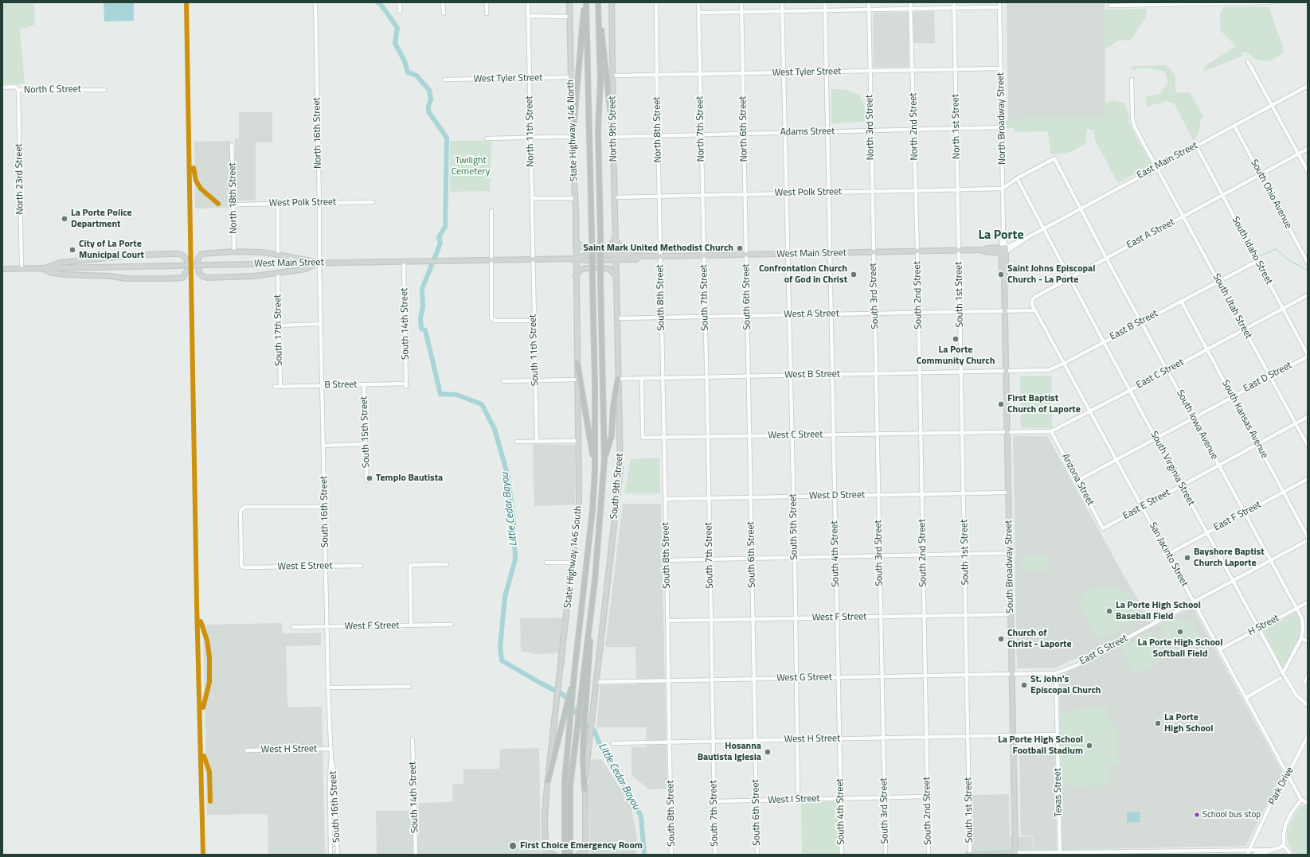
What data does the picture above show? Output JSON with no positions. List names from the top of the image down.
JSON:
{
  "streets": {
    "main road": [
      "North 9th Street",
      "State Highway 146 North",
      "West Main Street",
      "South 9th Street",
      "State Highway 146 South",
      "South Broadway Street"
    ],
    "street": [
      "West Tyler Street",
      "North C Street",
      "North Broadway Street",
      "North 2nd Street",
      "North 1st Street",
      "North 3rd Street",
      "North 7th Street",
      "North 6th Street",
      "North 8th Street",
      "North 11th Street",
      "Adams Street",
      "North 16th Street",
      "East Main Street",
      "North 23rd Street",
      "West Polk Street",
      "South Ohio Avenue",
      "North 18th Street",
      "East A Street",
      "South Idaho Street",
      "South 1st Street",
      "South 2nd Street",
      "South 3rd Street",
      "South 6th Street",
      "South 8th Street",
      "South 7th Street",
      "South Utah Street",
      "West A Street",
      "South 14th Street",
      "East B Street",
      "South 17th Street",
      "South 11th Street",
      "East C Street",
      "West B Street",
      "East D Street",
      "B Street",
      "South Kansas Avenue",
      "South Iowa Avenue",
      "South 15th Street",
      "West C Street",
      "South Virginia Street",
      "Arizona Street",
      "West D Street",
      "East E Street",
      "South 16th Street",
      "East F Street",
      "South 5th Street",
      "South 4th Street",
      "San Jacinto Street",
      "West E Street",
      "West F Street",
      "H Street",
      "East G Street",
      "West G Street",
      "West H Street",
      "Park Drive",
      "Texas Street",
      "West I Street"
    ]
  },
  "crossings": [
    ["West Tyler Street", "North Broadway Street"],
    ["West Tyler Street", "North 2nd Street"],
    ["West Tyler Street", "North 1st Street"],
    ["West Tyler Street", "North 3rd Street"],
    ["West Tyler Street", "North 9th Street"],
    ["West Tyler Street", "North 7th Street"],
    ["West Tyler Street", "North 6th Street"],
    ["West Tyler Street", "North 8th Street"],
    ["West Tyler Street", "State Highway 146 North"],
    ["West Tyler Street", "North 11th Street"],
    ["West Tyler Street", "South 5th Street"],
    ["West Tyler Street", "South 4th Street"],
    ["North C Street", "North 23rd Street"],
    ["North Broadway Street", "Adams Street"],
    ["North Broadway Street", "East Main Street"],
    ["North Broadway Street", "West Polk Street"],
    ["North Broadway Street", "West Main Street"],
    ["North Broadway Street", "South Broadway Street"],
    ["North 2nd Street", "Adams Street"],
    ["North 2nd Street", "West Polk Street"],
    ["North 2nd Street", "West Main Street"],
    ["North 2nd Street", "South 2nd Street"],
    ["North 1st Street", "Adams Street"],
    ["North 1st Street", "West Polk Street"],
    ["North 1st Street", "West Main Street"],
    ["North 1st Street", "South 1st Street"],
    ["North 3rd Street", "Adams Street"],
    ["North 3rd Street", "West Polk Street"],
    ["North 3rd Street", "West Main Street"],
    ["North 3rd Street", "South 3rd Street"],
    ["North 9th Street", "Adams Street"],
    ["North 9th Street", "West Polk Street"],
    ["North 9th Street", "West Main Street"],
    ["North 9th Street", "South 9th Street"],
    ["North 7th Street", "Adams Street"],
    ["North 7th Street", "West Polk Street"],
    ["North 7th Street", "West Main Street"],
    ["North 7th Street", "South 7th Street"],
    ["North 6th Street", "Adams Street"],
    ["North 6th Street", "West Polk Street"],
    ["North 6th Street", "West Main Street"],
    ["North 6th Street", "South 6th Street"],
    ["North 8th Street", "Adams Street"],
    ["North 8th Street", "West Polk Street"],
    ["North 8th Street", "West Main Street"],
    ["North 8th Street", "South 8th Street"],
    ["State Highway 146 North", "West Main Street"],
    ["State Highway 146 North", "State Highway 146 South"],
    ["North 11th Street", "West Main Street"],
    ["North 11th Street", "South 11th Street"],
    ["Adams Street", "South 5th Street"],
    ["Adams Street", "South 4th Street"],
    ["North 16th Street", "West Polk Street"],
    ["North 16th Street", "West Main Street"],
    ["North 16th Street", "South 16th Street"],
    ["East Main Street", "South Ohio Avenue"],
    ["East Main Street", "South Idaho Street"],
    ["East Main Street", "West Main Street"],
    ["East Main Street", "South Utah Street"],
    ["East Main Street", "South Iowa Avenue"],
    ["East Main Street", "South Virginia Street"],
    ["East Main Street", "South Broadway Street"],
    ["North 23rd Street", "West Main Street"],
    ["West Polk Street", "North 18th Street"],
    ["West Polk Street", "South 5th Street"],
    ["West Polk Street", "South 4th Street"],
    ["South Ohio Avenue", "East A Street"],
    ["East A Street", "South Idaho Street"],
    ["East A Street", "South Utah Street"],
    ["East A Street", "South Iowa Avenue"],
    ["East A Street", "South Virginia Street"],
    ["East A Street", "San Jacinto Street"],
    ["South Idaho Street", "East B Street"],
    ["South Idaho Street", "East C Street"],
    ["South Idaho Street", "East D Street"],
    ["West Main Street", "South 1st Street"],
    ["West Main Street", "South 2nd Street"],
    ["West Main Street", "South 3rd Street"],
    ["West Main Street", "South 6th Street"],
    ["West Main Street", "South 8th Street"],
    ["West Main Street", "South 7th Street"],
    ["West Main Street", "South 14th Street"],
    ["West Main Street", "South 11th Street"],
    ["West Main Street", "South 9th Street"],
    ["West Main Street", "South 16th Street"],
    ["West Main Street", "South 5th Street"],
    ["West Main Street", "South 4th Street"],
    ["West Main Street", "State Highway 146 South"],
    ["West Main Street", "South Broadway Street"],
    ["South 1st Street", "West A Street"],
    ["South 1st Street", "West B Street"],
    ["South 1st Street", "West C Street"],
    ["South 1st Street", "West D Street"],
    ["South 1st Street", "West F Street"],
    ["South 1st Street", "West G Street"],
    ["South 1st Street", "West H Street"],
    ["South 2nd Street", "West A Street"],
    ["South 2nd Street", "West B Street"],
    ["South 2nd Street", "West C Street"],
    ["South 2nd Street", "West D Street"],
    ["South 2nd Street", "West F Street"],
    ["South 2nd Street", "West G Street"],
    ["South 2nd Street", "West H Street"],
    ["South 2nd Street", "West I Street"],
    ["South 3rd Street", "West A Street"],
    ["South 3rd Street", "West B Street"],
    ["South 3rd Street", "West C Street"],
    ["South 3rd Street", "West D Street"],
    ["South 3rd Street", "West F Street"],
    ["South 3rd Street", "West G Street"],
    ["South 3rd Street", "West H Street"],
    ["South 3rd Street", "West I Street"],
    ["South 6th Street", "West A Street"],
    ["South 6th Street", "West B Street"],
    ["South 6th Street", "West C Street"],
    ["South 6th Street", "West D Street"],
    ["South 6th Street", "West F Street"],
    ["South 6th Street", "West G Street"],
    ["South 6th Street", "West H Street"],
    ["South 6th Street", "West I Street"],
    ["South 8th Street", "West A Street"],
    ["South 8th Street", "West B Street"],
    ["South 8th Street", "West C Street"],
    ["South 8th Street", "West D Street"],
    ["South 8th Street", "West F Street"],
    ["South 8th Street", "West G Street"],
    ["South 8th Street", "West H Street"],
    ["South 7th Street", "West A Street"],
    ["South 7th Street", "West B Street"],
    ["South 7th Street", "West C Street"],
    ["South 7th Street", "West D Street"],
    ["South 7th Street", "West F Street"],
    ["South 7th Street", "West G Street"],
    ["South 7th Street", "West H Street"],
    ["South 7th Street", "West I Street"],
    ["South Utah Street", "East B Street"],
    ["South Utah Street", "East C Street"],
    ["South Utah Street", "East D Street"],
    ["South Utah Street", "East E Street"],
    ["West A Street", "South 9th Street"],
    ["West A Street", "South 5th Street"],
    ["West A Street", "South 4th Street"],
    ["West A Street", "South Broadway Street"],
    ["South 14th Street", "B Street"],
    ["East B Street", "West B Street"],
    ["East B Street", "South Kansas Avenue"],
    ["East B Street", "South Iowa Avenue"],
    ["East B Street", "South Virginia Street"],
    ["East B Street", "San Jacinto Street"],
    ["East B Street", "South Broadway Street"],
    ["South 17th Street", "B Street"],
    ["East C Street", "South Kansas Avenue"],
    ["East C Street", "South Iowa Avenue"],
    ["East C Street", "West C Street"],
    ["East C Street", "South Virginia Street"],
    ["East C Street", "Arizona Street"],
    ["East C Street", "San Jacinto Street"],
    ["East C Street", "South Broadway Street"],
    ["West B Street", "West C Street"],
    ["West B Street", "South 9th Street"],
    ["West B Street", "South 5th Street"],
    ["West B Street", "South 4th Street"],
    ["West B Street", "South Broadway Street"],
    ["East D Street", "South Kansas Avenue"],
    ["East D Street", "South Iowa Avenue"],
    ["East D Street", "South Virginia Street"],
    ["East D Street", "Arizona Street"],
    ["East D Street", "San Jacinto Street"],
    ["B Street", "South 15th Street"],
    ["B Street", "South 16th Street"],
    ["South Kansas Avenue", "East E Street"],
    ["South Kansas Avenue", "East F Street"],
    ["South Iowa Avenue", "South Virginia Street"],
    ["South Iowa Avenue", "East E Street"],
    ["South Iowa Avenue", "East F Street"],
    ["South Iowa Avenue", "H Street"],
    ["South Iowa Avenue", "East G Street"],
    ["West C Street", "South 5th Street"],
    ["West C Street", "South 4th Street"],
    ["West C Street", "South Broadway Street"],
    ["South Virginia Street", "East E Street"],
    ["South Virginia Street", "East F Street"],
    ["South Virginia Street", "H Street"],
    ["South Virginia Street", "East G Street"],
    ["Arizona Street", "East E Street"],
    ["South 9th Street", "West G Street"],
    ["West D Street", "South 5th Street"],
    ["West D Street", "South 4th Street"],
    ["West D Street", "South Broadway Street"],
    ["East E Street", "San Jacinto Street"],
    ["South 16th Street", "West E Street"],
    ["South 16th Street", "West F Street"],
    ["South 16th Street", "West H Street"],
    ["East F Street", "San Jacinto Street"],
    ["South 5th Street", "West F Street"],
    ["South 5th Street", "West G Street"],
    ["South 5th Street", "West H Street"],
    ["South 5th Street", "West I Street"],
    ["South 4th Street", "West F Street"],
    ["South 4th Street", "West G Street"],
    ["South 4th Street", "West H Street"],
    ["South 4th Street", "West I Street"],
    ["San Jacinto Street", "H Street"],
    ["San Jacinto Street", "East G Street"],
    ["San Jacinto Street", "Park Drive"],
    ["South Broadway Street", "West F Street"],
    ["South Broadway Street", "East G Street"],
    ["South Broadway Street", "West G Street"],
    ["South Broadway Street", "West H Street"],
    ["East G Street", "West G Street"],
    ["East G Street", "Texas Street"],
    ["West H Street", "Texas Street"]
  ],
  "districts": ["La Porte"],
  "water": ["Little Cedar Bayou"],
  "parks": ["Twilight Cemetery"],
  "places": [
    "La Porte Police Department",
    "Saint Mark United Methodist Church",
    "City of La Porte Municipal Court",
    "Confrontation Church of God in Christ",
    "Saint Johns Episcopal Church - La Porte",
    "La Porte Community Church",
    "First Baptist Church of Laporte",
    "Templo Bautista",
    "Bayshore Baptist Church Laporte",
    "La Porte High School Baseball Field",
    "La Porte High School Softball Field",
    "Church of Christ - Laporte",
    "St. John's Episcopal Church",
    "La Porte High School",
    "La Porte High School Football Stadium",
    "Hosanna Bautista Iglesia",
    "School bus stop",
    "First Choice Emergency Room"
  ]
}
